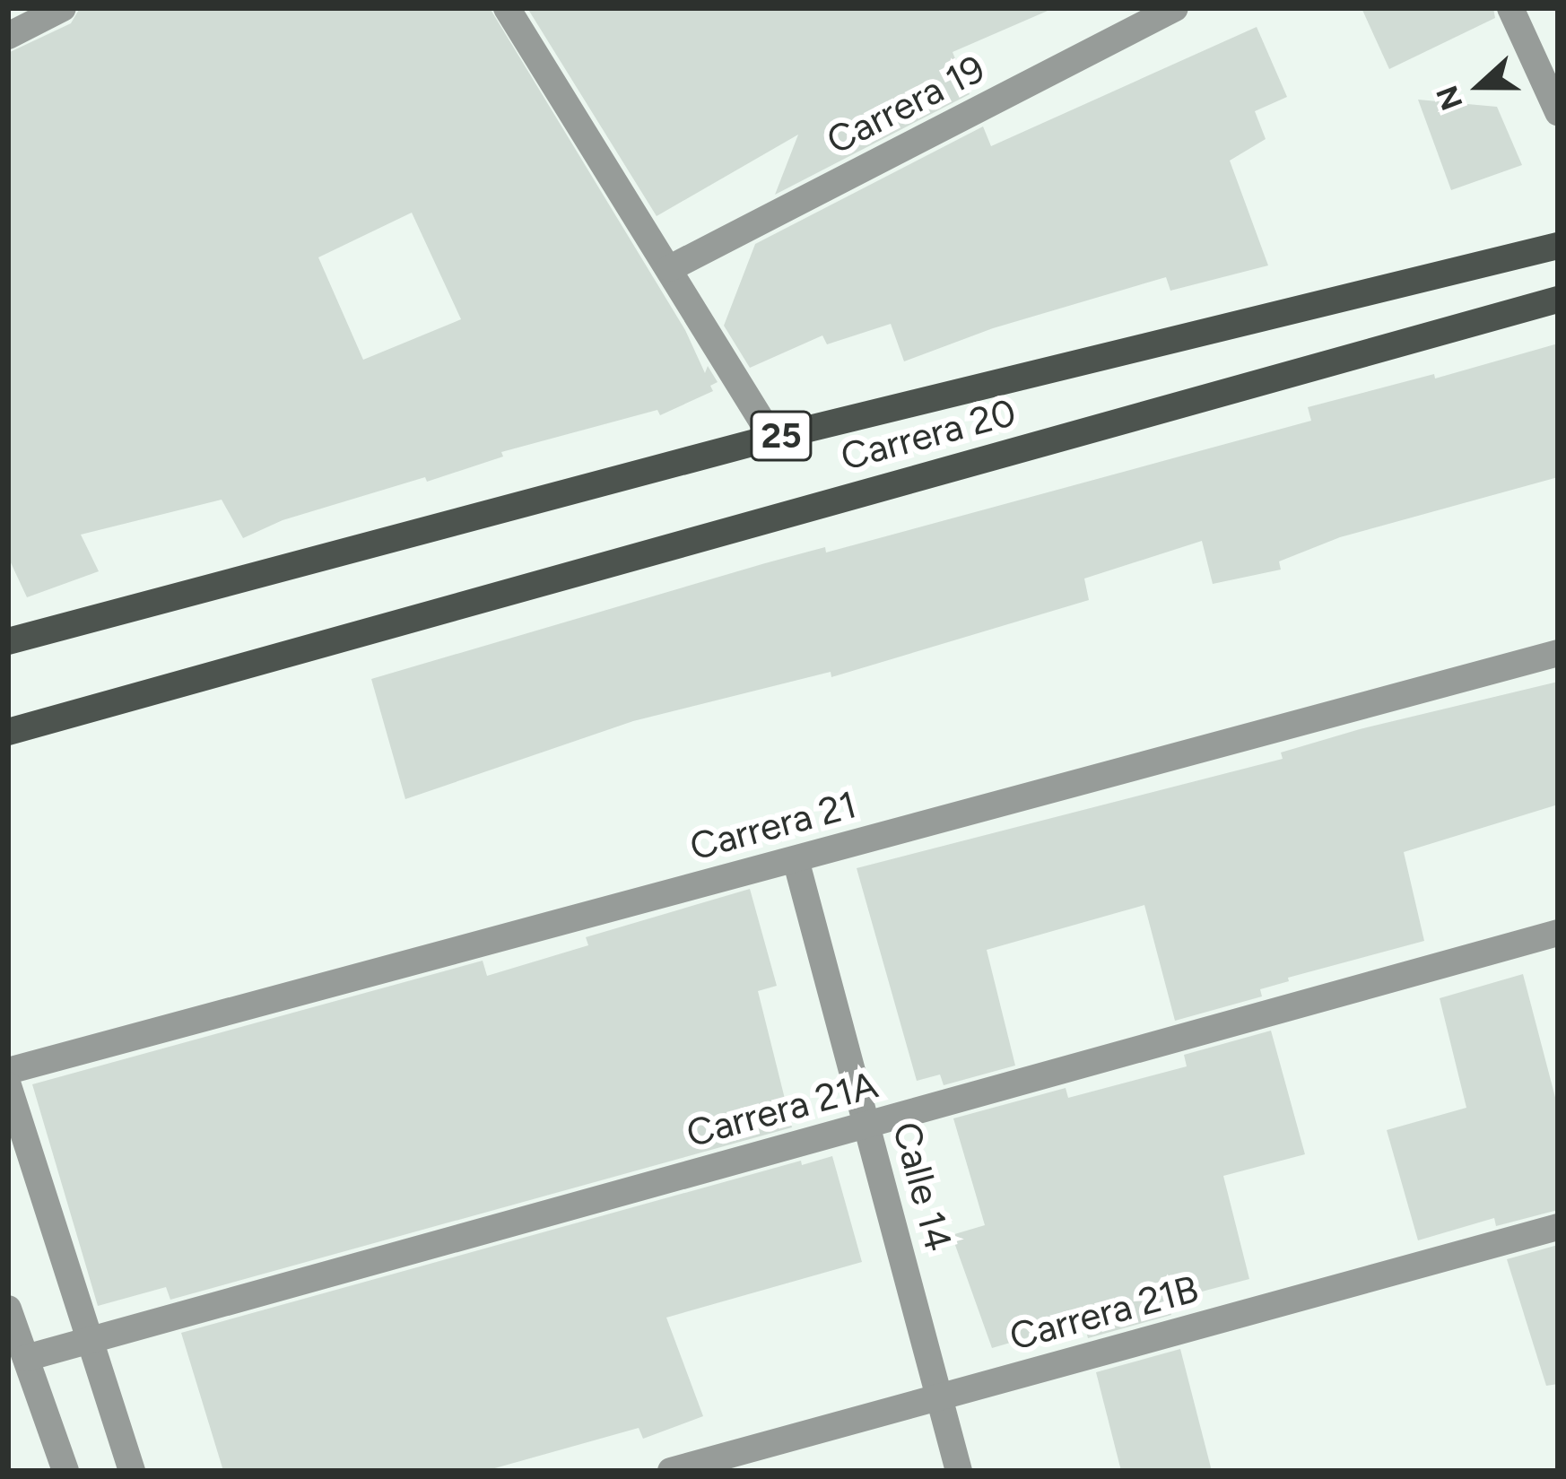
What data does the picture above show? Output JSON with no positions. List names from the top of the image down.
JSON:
{
  "streets": {
    "main road": ["Carrera 20", "25"],
    "street": [
      "Carrera 19",
      "Carrera 21",
      "Carrera 21A",
      "Calle 14",
      "Carrera 21B"
    ]
  },
  "crossings": [
    ["Carrera 21", "Calle 14"],
    ["Carrera 21A", "Calle 14"],
    ["Calle 14", "Carrera 21B"]
  ],
  "north": "left"
}
